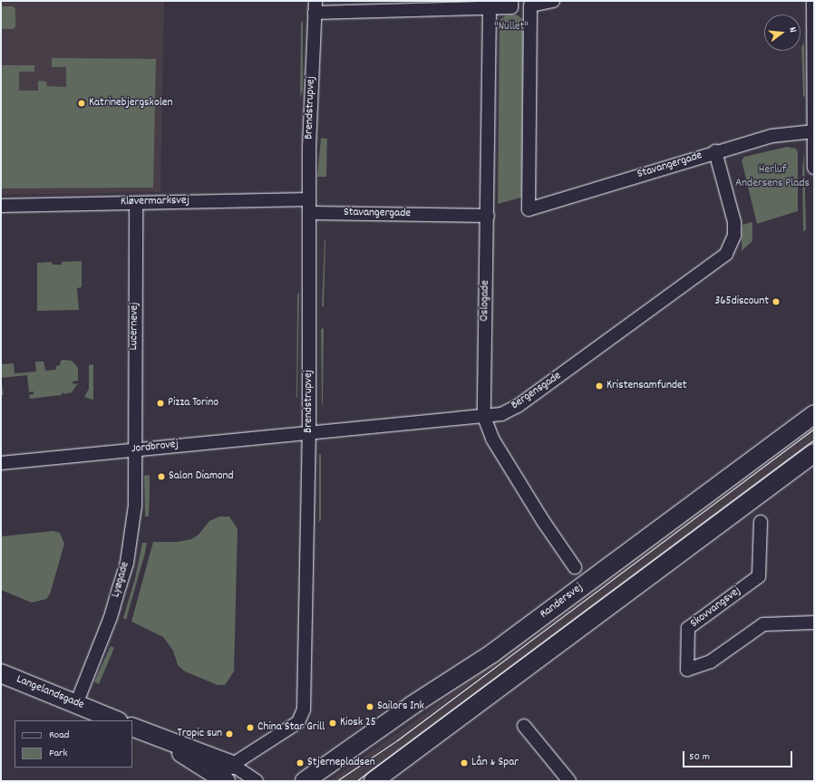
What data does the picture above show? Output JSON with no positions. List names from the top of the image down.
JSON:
{
  "streets": {
    "street": [
      "Brendstrupvej",
      "Stavangergade",
      "Kløvermarksvej",
      "Oslogade",
      "Lucernevej",
      "Bergensgade",
      "Jordbrovej",
      "Lyøgade",
      "Randersvej",
      "Skovvangsvej",
      "Langelandsgade"
    ]
  },
  "crossings": [
    ["Brendstrupvej", "Stavangergade"],
    ["Brendstrupvej", "Kløvermarksvej"],
    ["Brendstrupvej", "Bergensgade"],
    ["Brendstrupvej", "Jordbrovej"],
    ["Stavangergade", "Oslogade"],
    ["Stavangergade", "Bergensgade"],
    ["Kløvermarksvej", "Lucernevej"],
    ["Oslogade", "Bergensgade"],
    ["Lucernevej", "Jordbrovej"],
    ["Lucernevej", "Lyøgade"],
    ["Bergensgade", "Jordbrovej"],
    ["Jordbrovej", "Lyøgade"],
    ["Lyøgade", "Langelandsgade"]
  ],
  "parks": ["\"Nullet\"", "Herluf Andersens Plads"],
  "places": [
    "Katrinebjergskolen",
    "365discount",
    "Kristensamfundet",
    "Pizza Torino",
    "Salon Diamond",
    "Sailors Ink",
    "Kiosk 25",
    "China Star Grill",
    "Tropic sun",
    "Stjernepladsen",
    "Lån & Spar"
  ],
  "legend": ["Road", "Park"],
  "scale_bar": "50 m",
  "north": "right"
}
